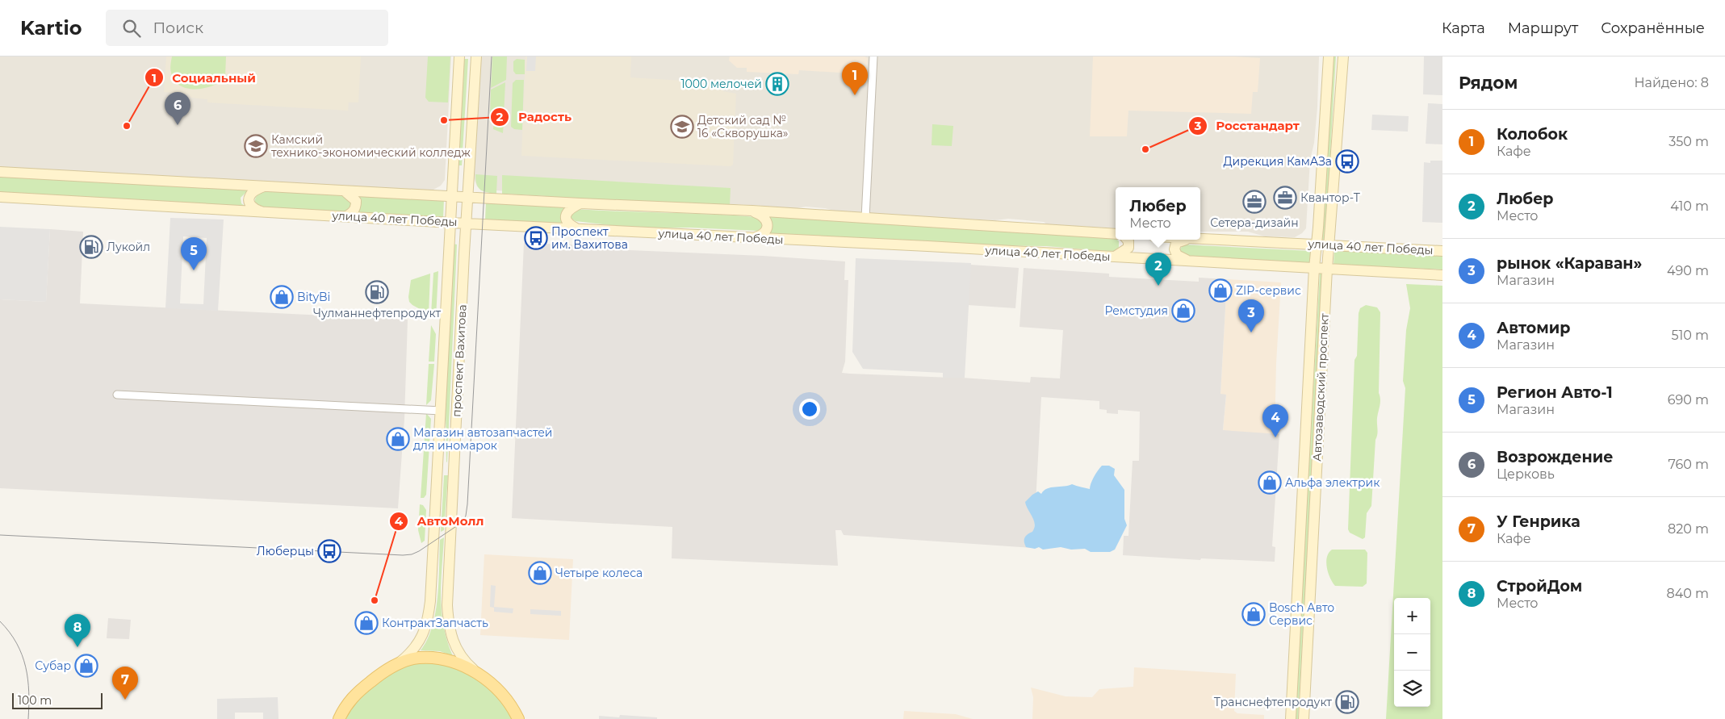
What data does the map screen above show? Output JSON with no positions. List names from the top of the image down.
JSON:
{
  "streets": {
    "street": ["улица 40 лет Победы", "проспект Вахитова", "Автозаводский проспект"]
  },
  "crossings": [
    ["улица 40 лет Победы", "проспект Вахитова"],
    ["улица 40 лет Победы", "Автозаводский проспект"]
  ],
  "places": {
    "building": ["1000 мелочей"],
    "other": [
      "Радость",
      "Социальный",
      "Росстандарт",
      "АвтоМолл"
    ],
    "school or university": ["Детский сад № 16 «Скворушка»", "Камский технико-экономический колледж"],
    "bus stop": ["Дирекция КамАЗа", "Проспект им. Вахитова", "Люберцы"],
    "office": ["Квантор-Т", "Сетера-дизайн"],
    "fuel station": ["Лукойл", "Чулманнефтепродукт", "Транснефтепродукт"],
    "shop": [
      "ZIP-сервис",
      "BityBi",
      "Ремстудия",
      "Магазин автозапчастей для иномарок",
      "Альфа электрик",
      "Четыре колеса",
      "Bosch Авто Сервис",
      "КонтрактЗапчасть",
      "Субар"
    ]
  },
  "scale_bar": "100 m",
  "page": {
    "header": "Kartio",
    "search": "Поиск",
    "nav": ["Карта", "Маршрут", "Сохранённые"],
    "heading": ["Рядом", "Найдено: 8"],
    "pins": [
      "1",
      "6",
      "5",
      "2",
      "3",
      "4",
      "8",
      "7"
    ],
    "list": [
      {
        "mark": "1",
        "name": "Колобок",
        "note": "Кафе",
        "value": "350 m"
      },
      {
        "mark": "2",
        "name": "Любер",
        "note": "Место",
        "value": "410 m"
      },
      {
        "mark": "3",
        "name": "рынок «Караван»",
        "note": "Магазин",
        "value": "490 m"
      },
      {
        "mark": "4",
        "name": "Автомир",
        "note": "Магазин",
        "value": "510 m"
      },
      {
        "mark": "5",
        "name": "Регион Авто-1",
        "note": "Магазин",
        "value": "690 m"
      },
      {
        "mark": "6",
        "name": "Возрождение",
        "note": "Церковь",
        "value": "760 m"
      },
      {
        "mark": "7",
        "name": "У Генрика",
        "note": "Кафе",
        "value": "820 m"
      },
      {
        "mark": "8",
        "name": "СтройДом",
        "note": "Место",
        "value": "840 m"
      }
    ],
    "popup": ["Любер", "Место"],
    "map_buttons": ["+", "−"],
    "scale": "100 m"
  }
}
